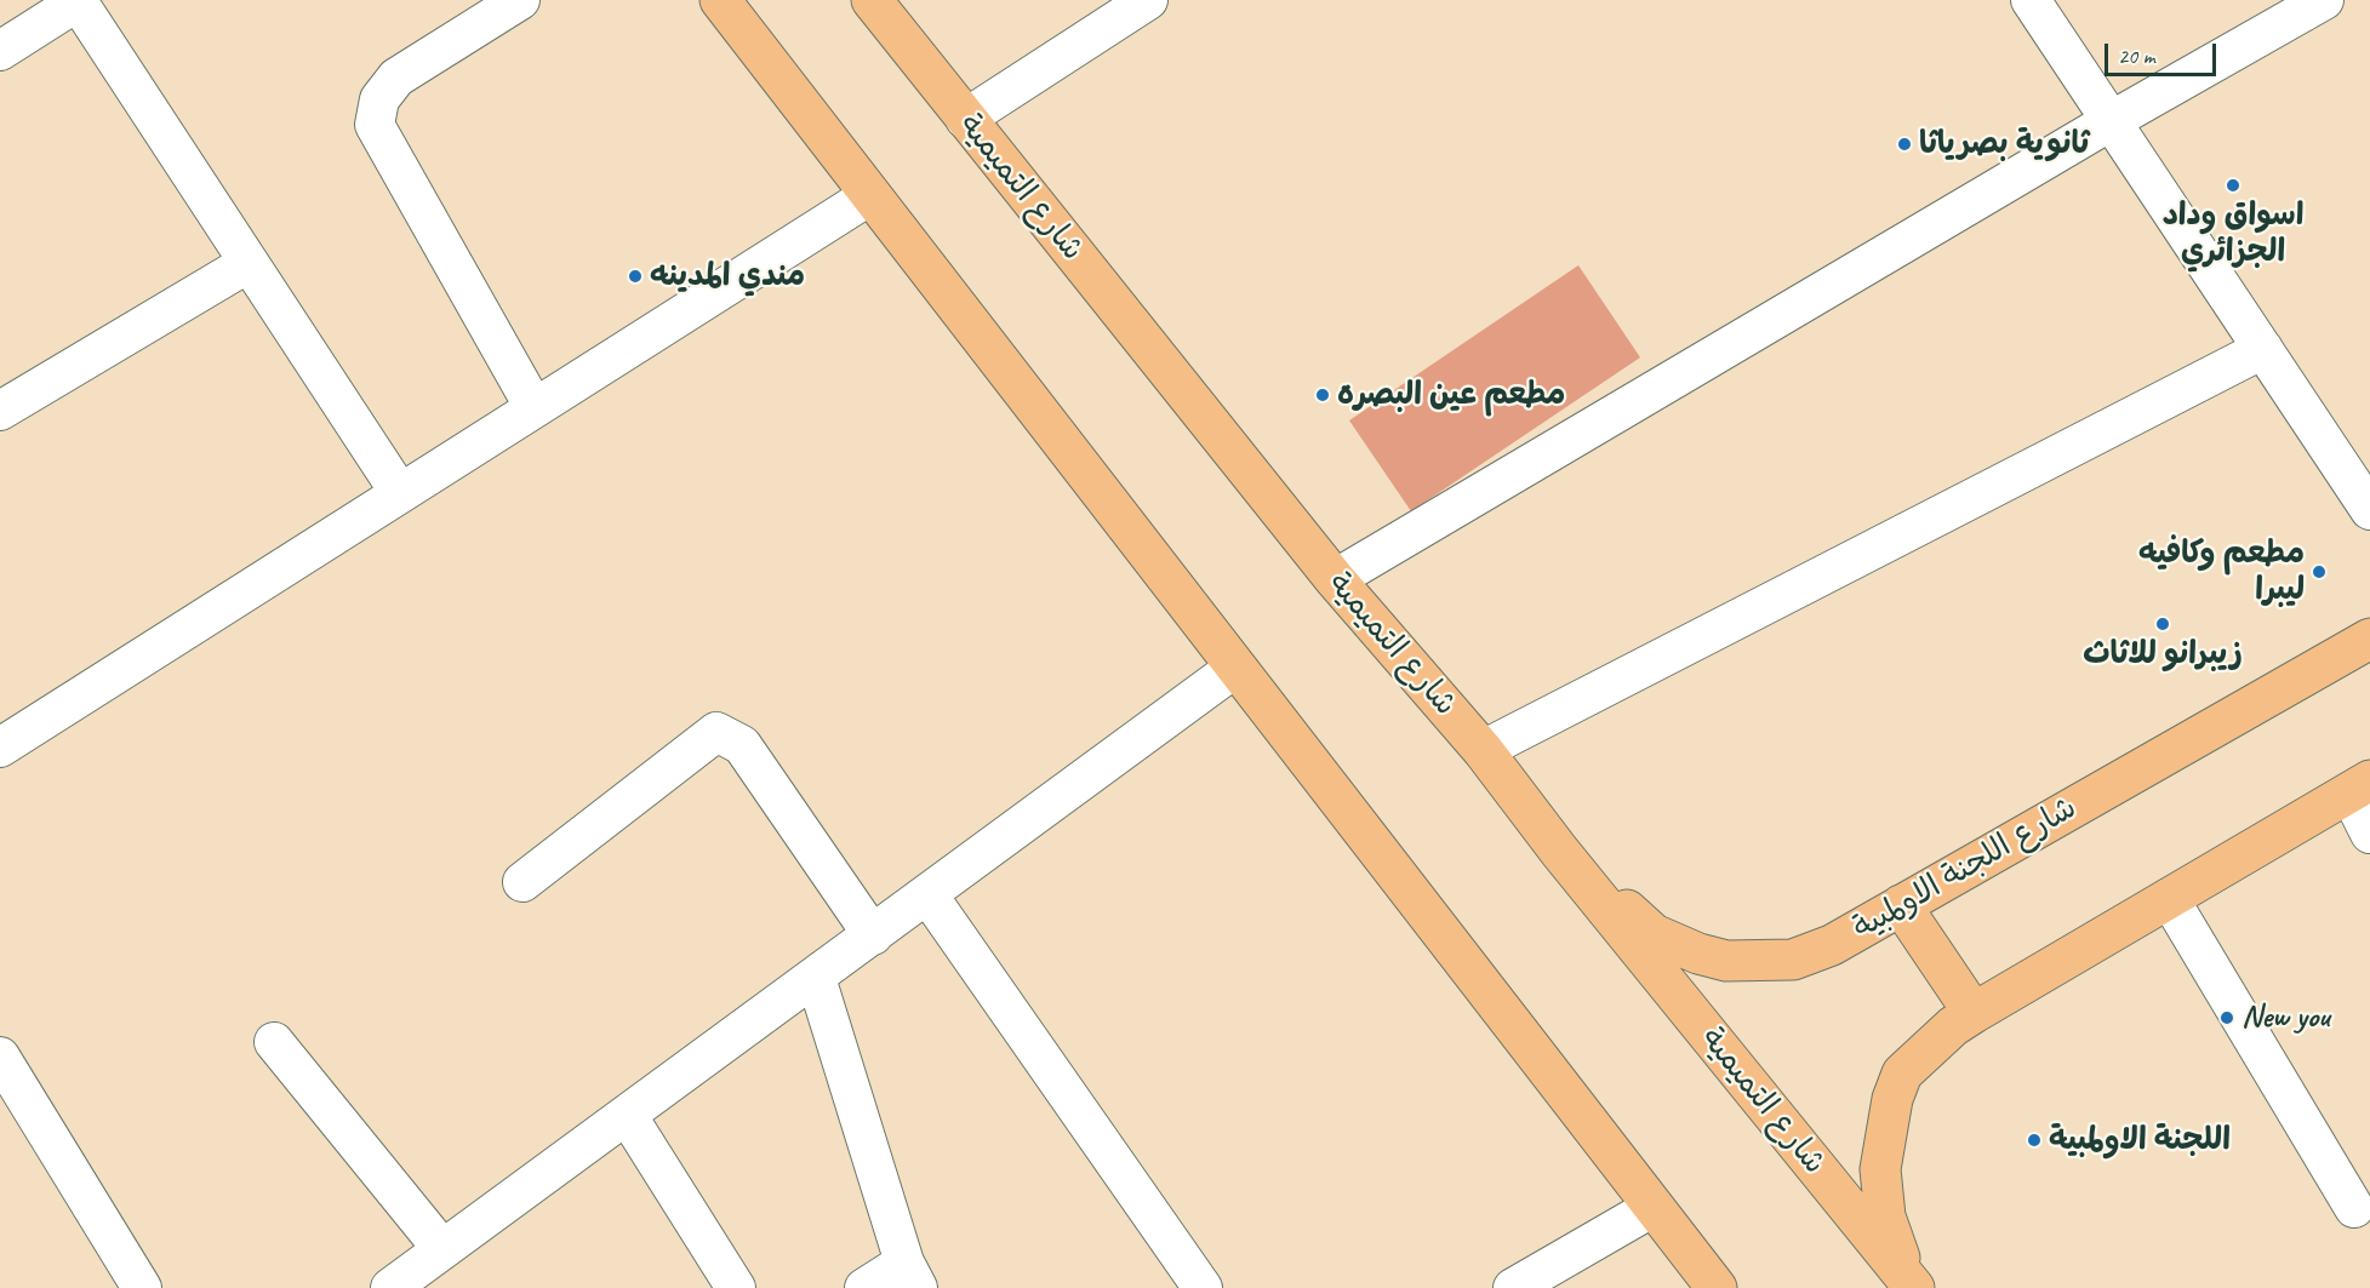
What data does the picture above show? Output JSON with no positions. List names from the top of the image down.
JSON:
{
  "streets": {
    "main road": ["شارع التميمية", "شارع اللجنة الاولمبية"]
  },
  "crossings": [
    ["شارع التميمية", "شارع اللجنة الاولمبية"]
  ],
  "places": [
    "ثانوية بصرياثا",
    "اسواق وداد الجزائري",
    "مندي المدينه",
    "مطعم عين البصره",
    "مطعم وكافيه ليبرا",
    "زيبرانو للاثاث",
    "New you",
    "اللجنة الاولمبية"
  ],
  "scale_bar": "20 m"
}
